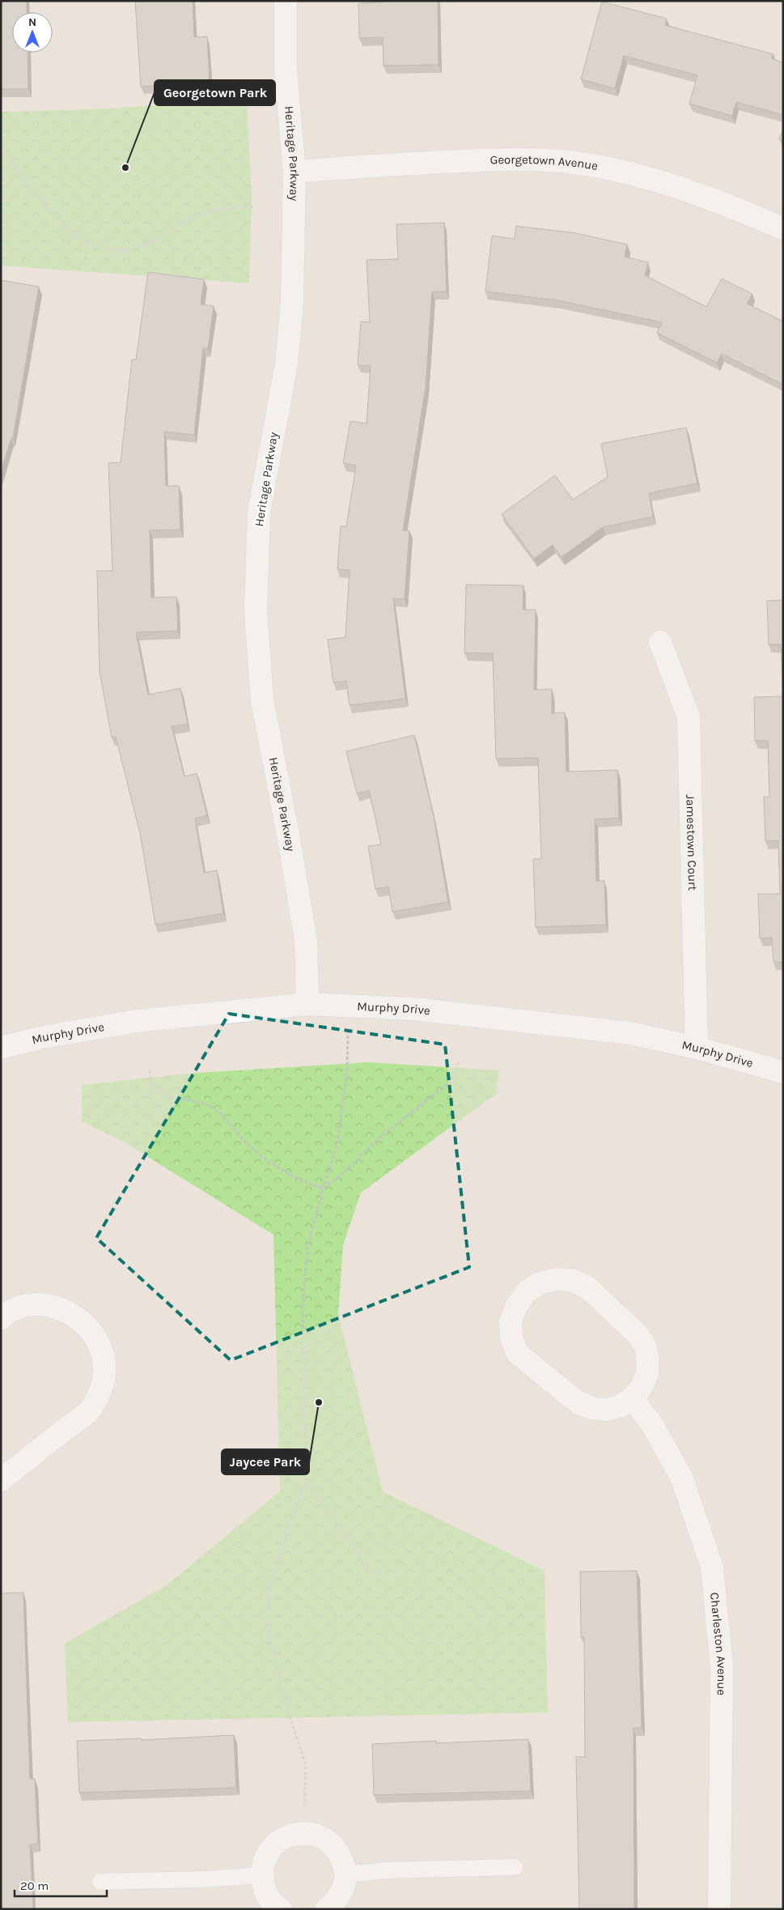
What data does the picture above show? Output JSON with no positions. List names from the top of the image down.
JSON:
{
  "streets": {
    "street": [
      "Heritage Parkway",
      "Georgetown Avenue",
      "Jamestown Court",
      "Murphy Drive",
      "Charleston Avenue"
    ]
  },
  "crossings": [
    ["Heritage Parkway", "Georgetown Avenue"],
    ["Heritage Parkway", "Murphy Drive"],
    ["Jamestown Court", "Murphy Drive"]
  ],
  "places": ["Georgetown Park", "Jaycee Park"],
  "scale_bar": "20 m",
  "north": "top"
}
